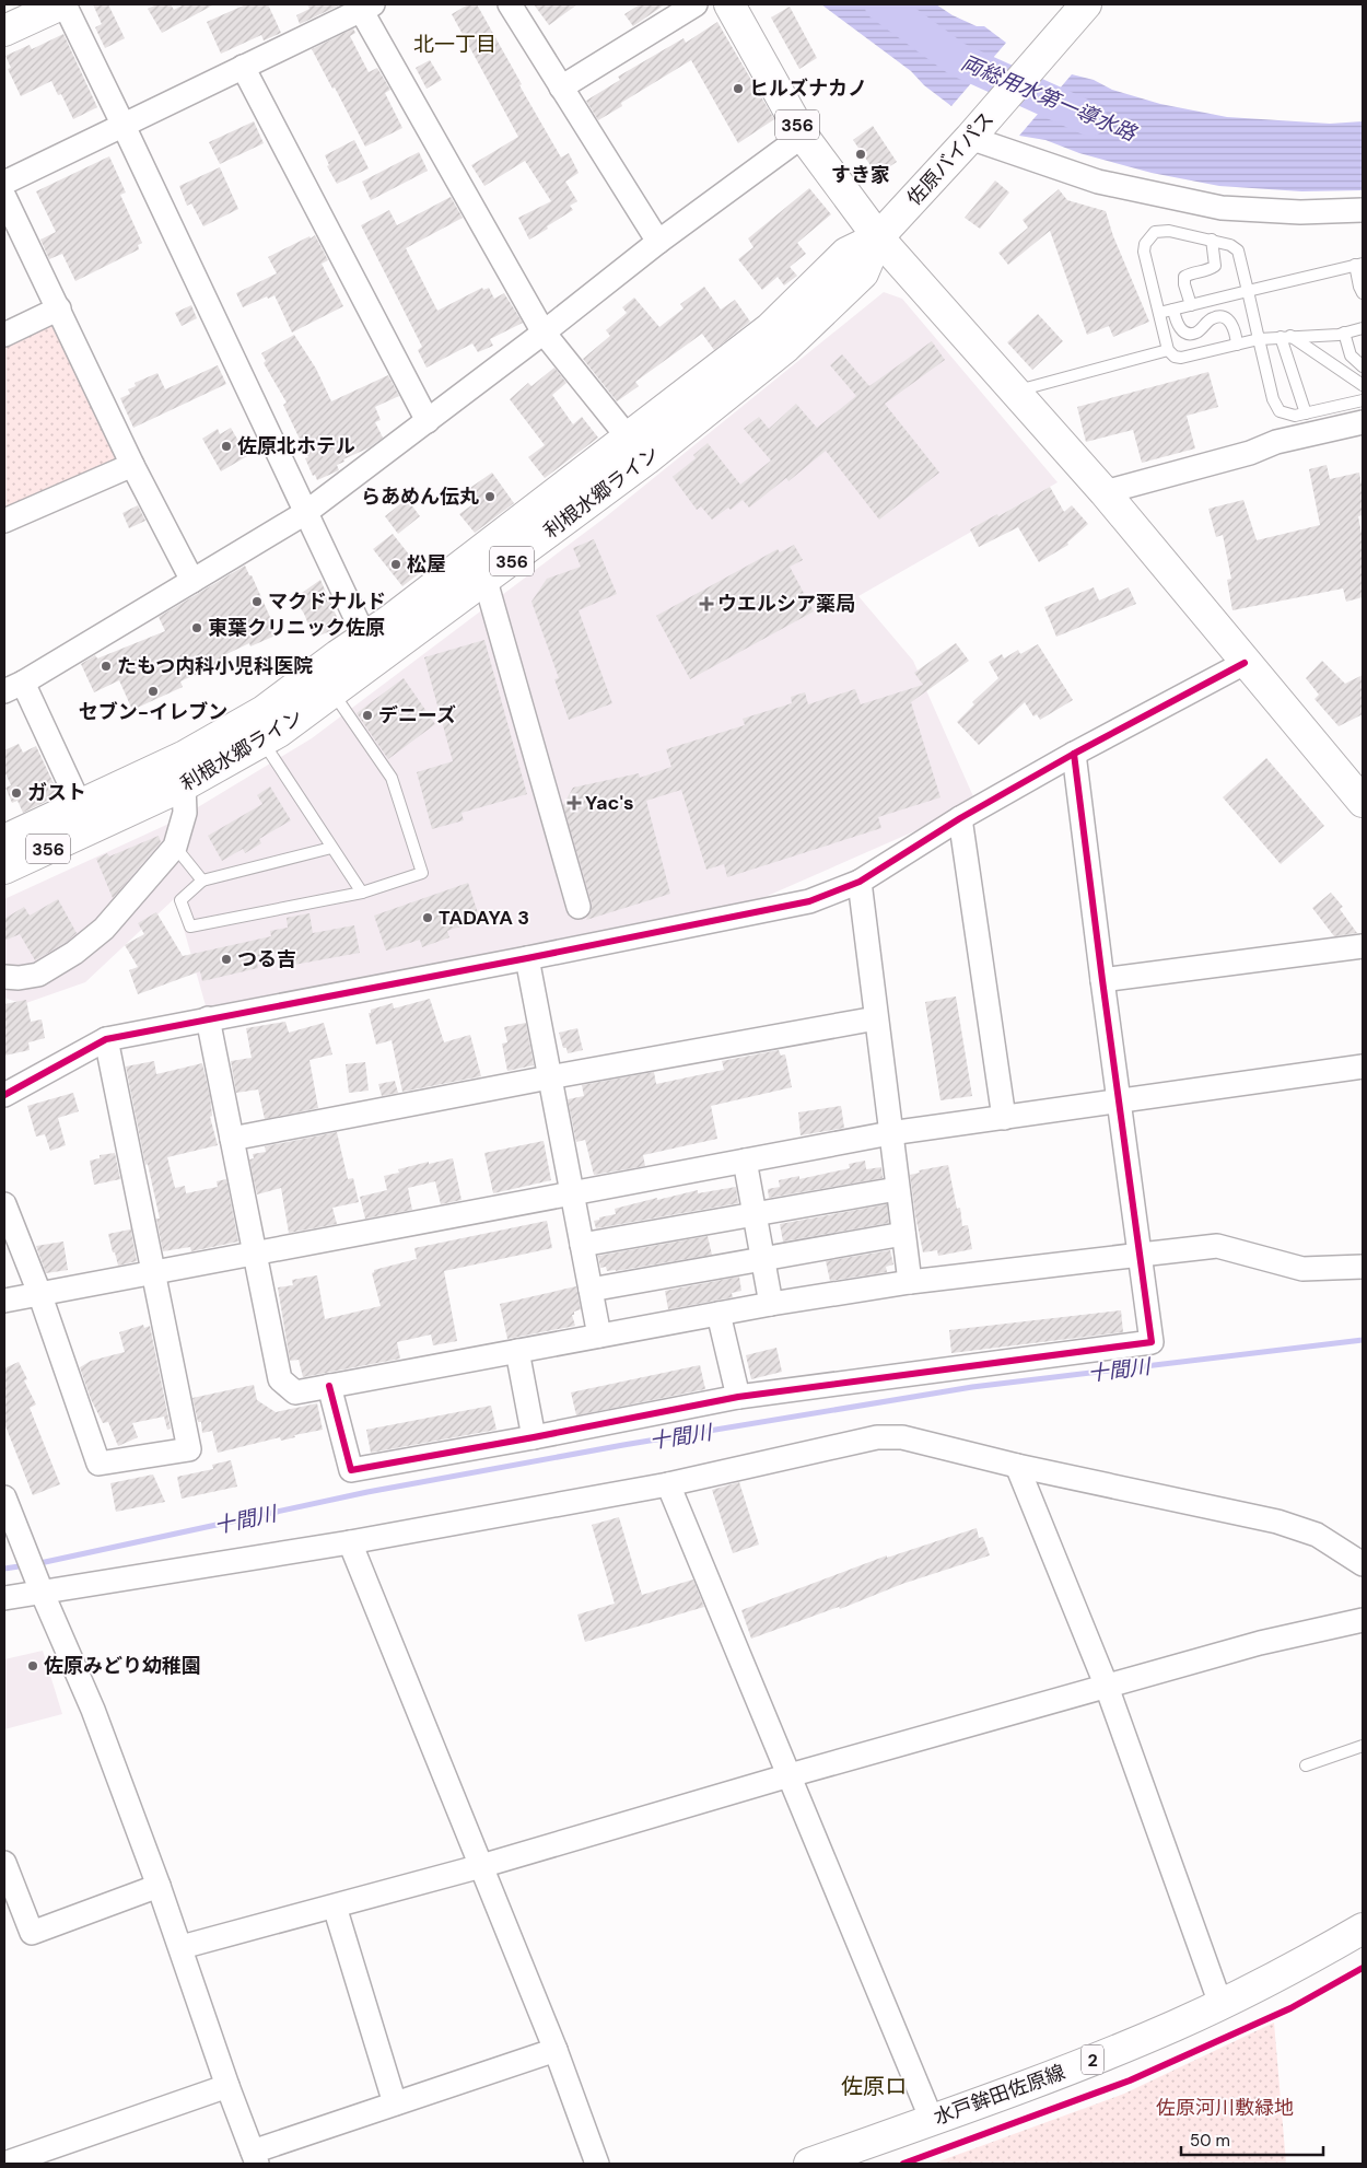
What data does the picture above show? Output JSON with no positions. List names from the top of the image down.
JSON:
{
  "streets": {
    "main road": [
      "356",
      "佐原バイパス",
      "利根水郷ライン",
      "2",
      "水戸鉾田佐原線"
    ]
  },
  "crossings": [
    ["356", "佐原バイパス"],
    ["356", "利根水郷ライン"],
    ["佐原バイパス", "利根水郷ライン"]
  ],
  "districts": ["北一丁目", "佐原ロ"],
  "water": ["両総用水第一導水路", "十間川"],
  "parks": ["佐原河川敷緑地"],
  "places": {
    "other": [
      "ヒルズナカノ",
      "すき家",
      "佐原北ホテル",
      "らあめん伝丸",
      "松屋",
      "マクドナルド",
      "東葉クリニック佐原",
      "たもつ内科小児科医院",
      "セブン-イレブン",
      "デニーズ",
      "ガスト",
      "TADAYA 3",
      "つる吉",
      "佐原みどり幼稚園"
    ],
    "health": ["ウエルシア薬局", "Yac's"]
  },
  "scale_bar": "50 m"
}
